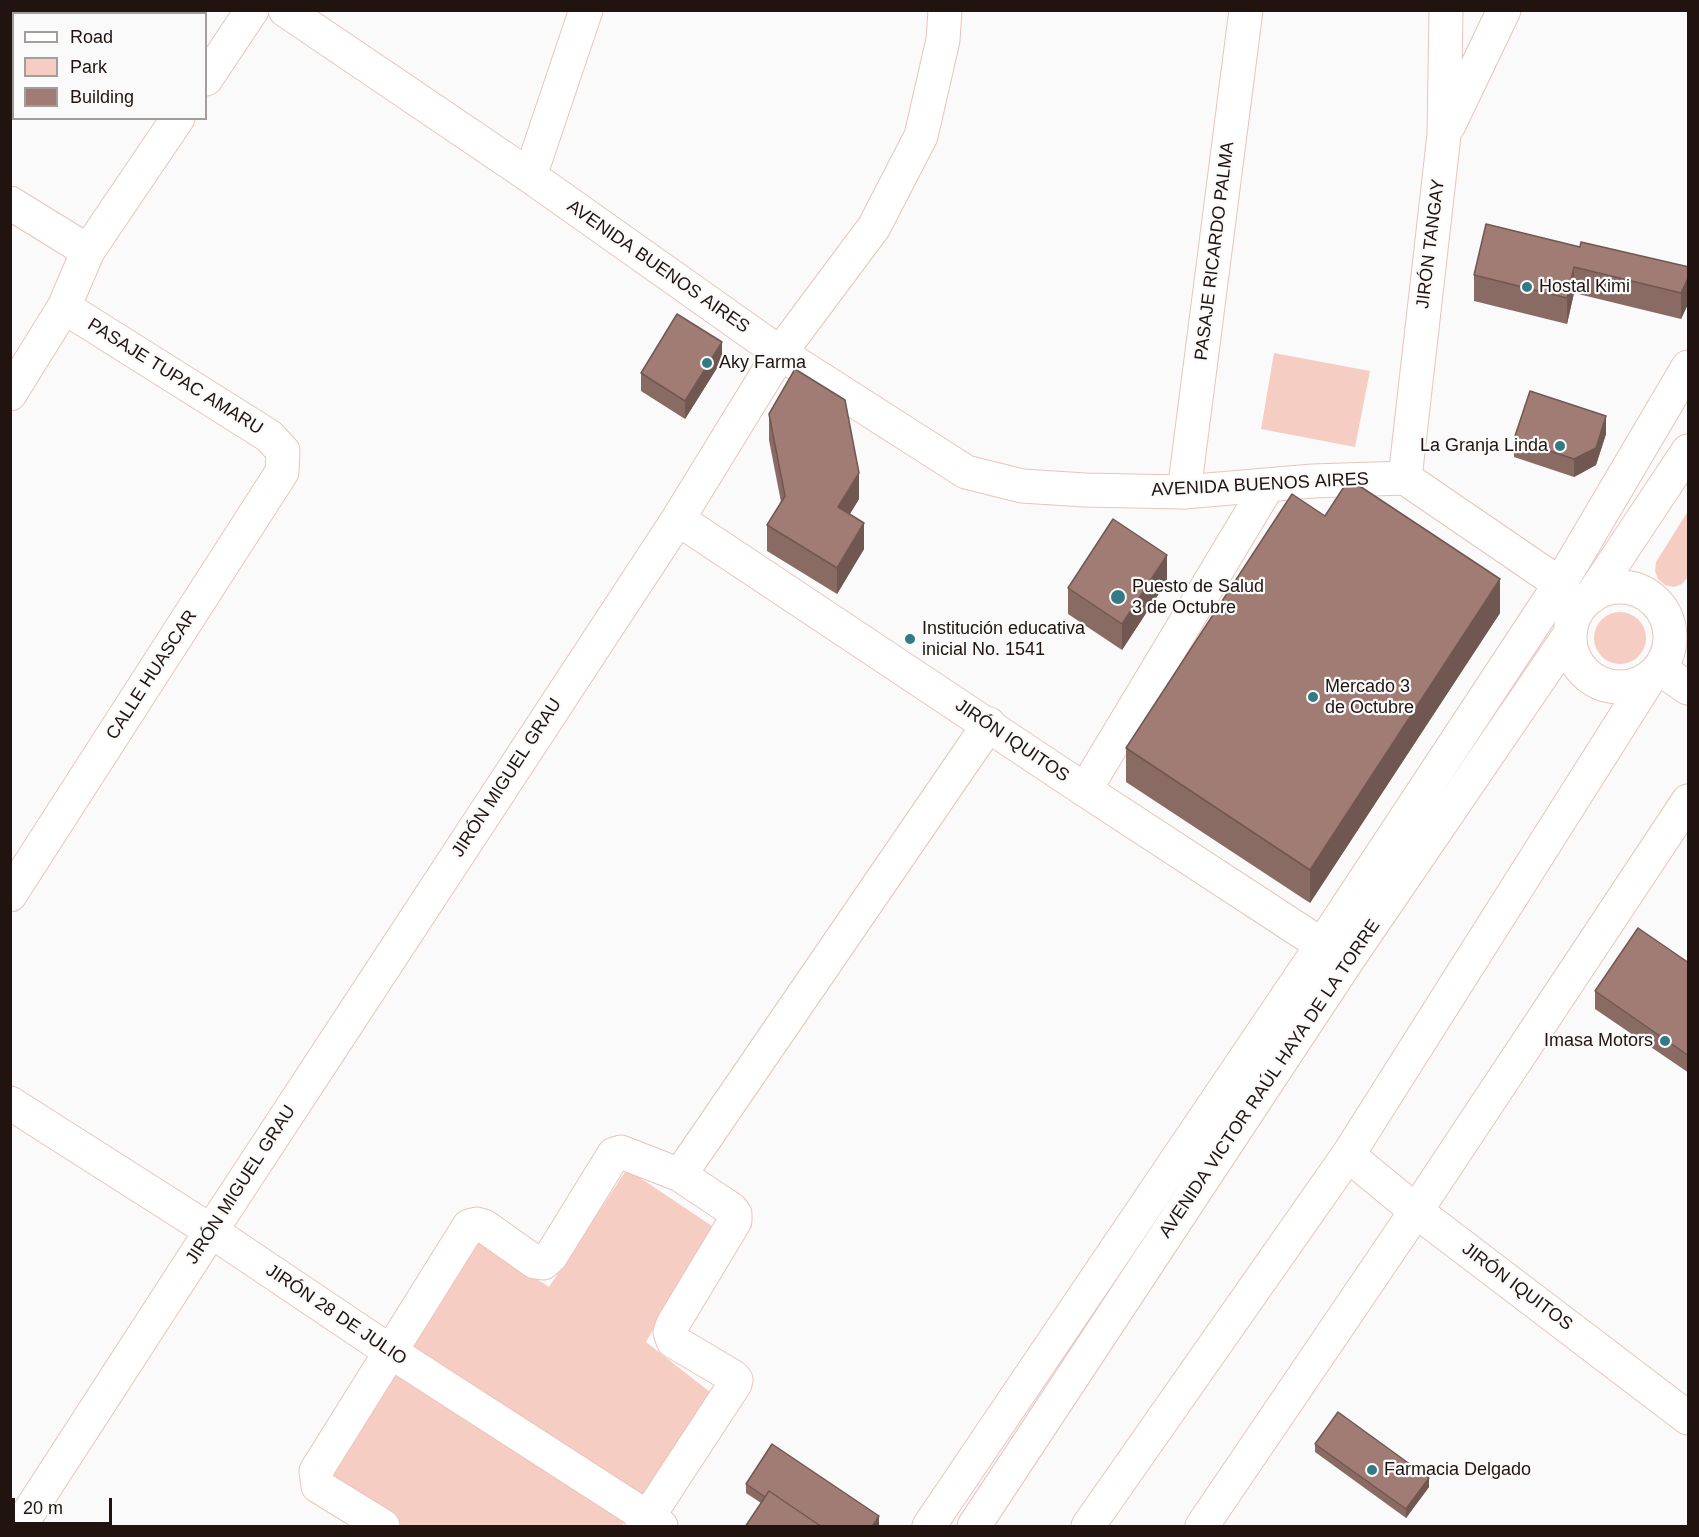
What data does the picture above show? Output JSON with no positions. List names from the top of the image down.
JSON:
{
  "streets": {
    "street": [
      "JIRÓN TANGAY",
      "PASAJE RICARDO PALMA",
      "AVENIDA BUENOS AIRES",
      "PASAJE TUPAC AMARU",
      "CALLE HUASCAR",
      "JIRÓN IQUITOS",
      "JIRÓN MIGUEL GRAU",
      "AVENIDA VICTOR RAÚL HAYA DE LA TORRE",
      "JIRÓN 28 DE JULIO"
    ]
  },
  "crossings": [
    ["JIRÓN TANGAY", "AVENIDA BUENOS AIRES"],
    ["PASAJE RICARDO PALMA", "AVENIDA BUENOS AIRES"],
    ["AVENIDA BUENOS AIRES", "JIRÓN MIGUEL GRAU"],
    ["PASAJE TUPAC AMARU", "CALLE HUASCAR"],
    ["JIRÓN IQUITOS", "JIRÓN MIGUEL GRAU"],
    ["JIRÓN IQUITOS", "AVENIDA VICTOR RAÚL HAYA DE LA TORRE"],
    ["JIRÓN MIGUEL GRAU", "JIRÓN 28 DE JULIO"]
  ],
  "places": [
    "Hostal Kimi",
    "Aky Farma",
    "La Granja Linda",
    "Puesto de Salud 3 de Octubre",
    "Institución educativa inicial No. 1541",
    "Mercado 3 de Octubre",
    "Imasa Motors",
    "Farmacia Delgado"
  ],
  "legend": ["Road", "Park", "Building"],
  "scale_bar": "20 m"
}
